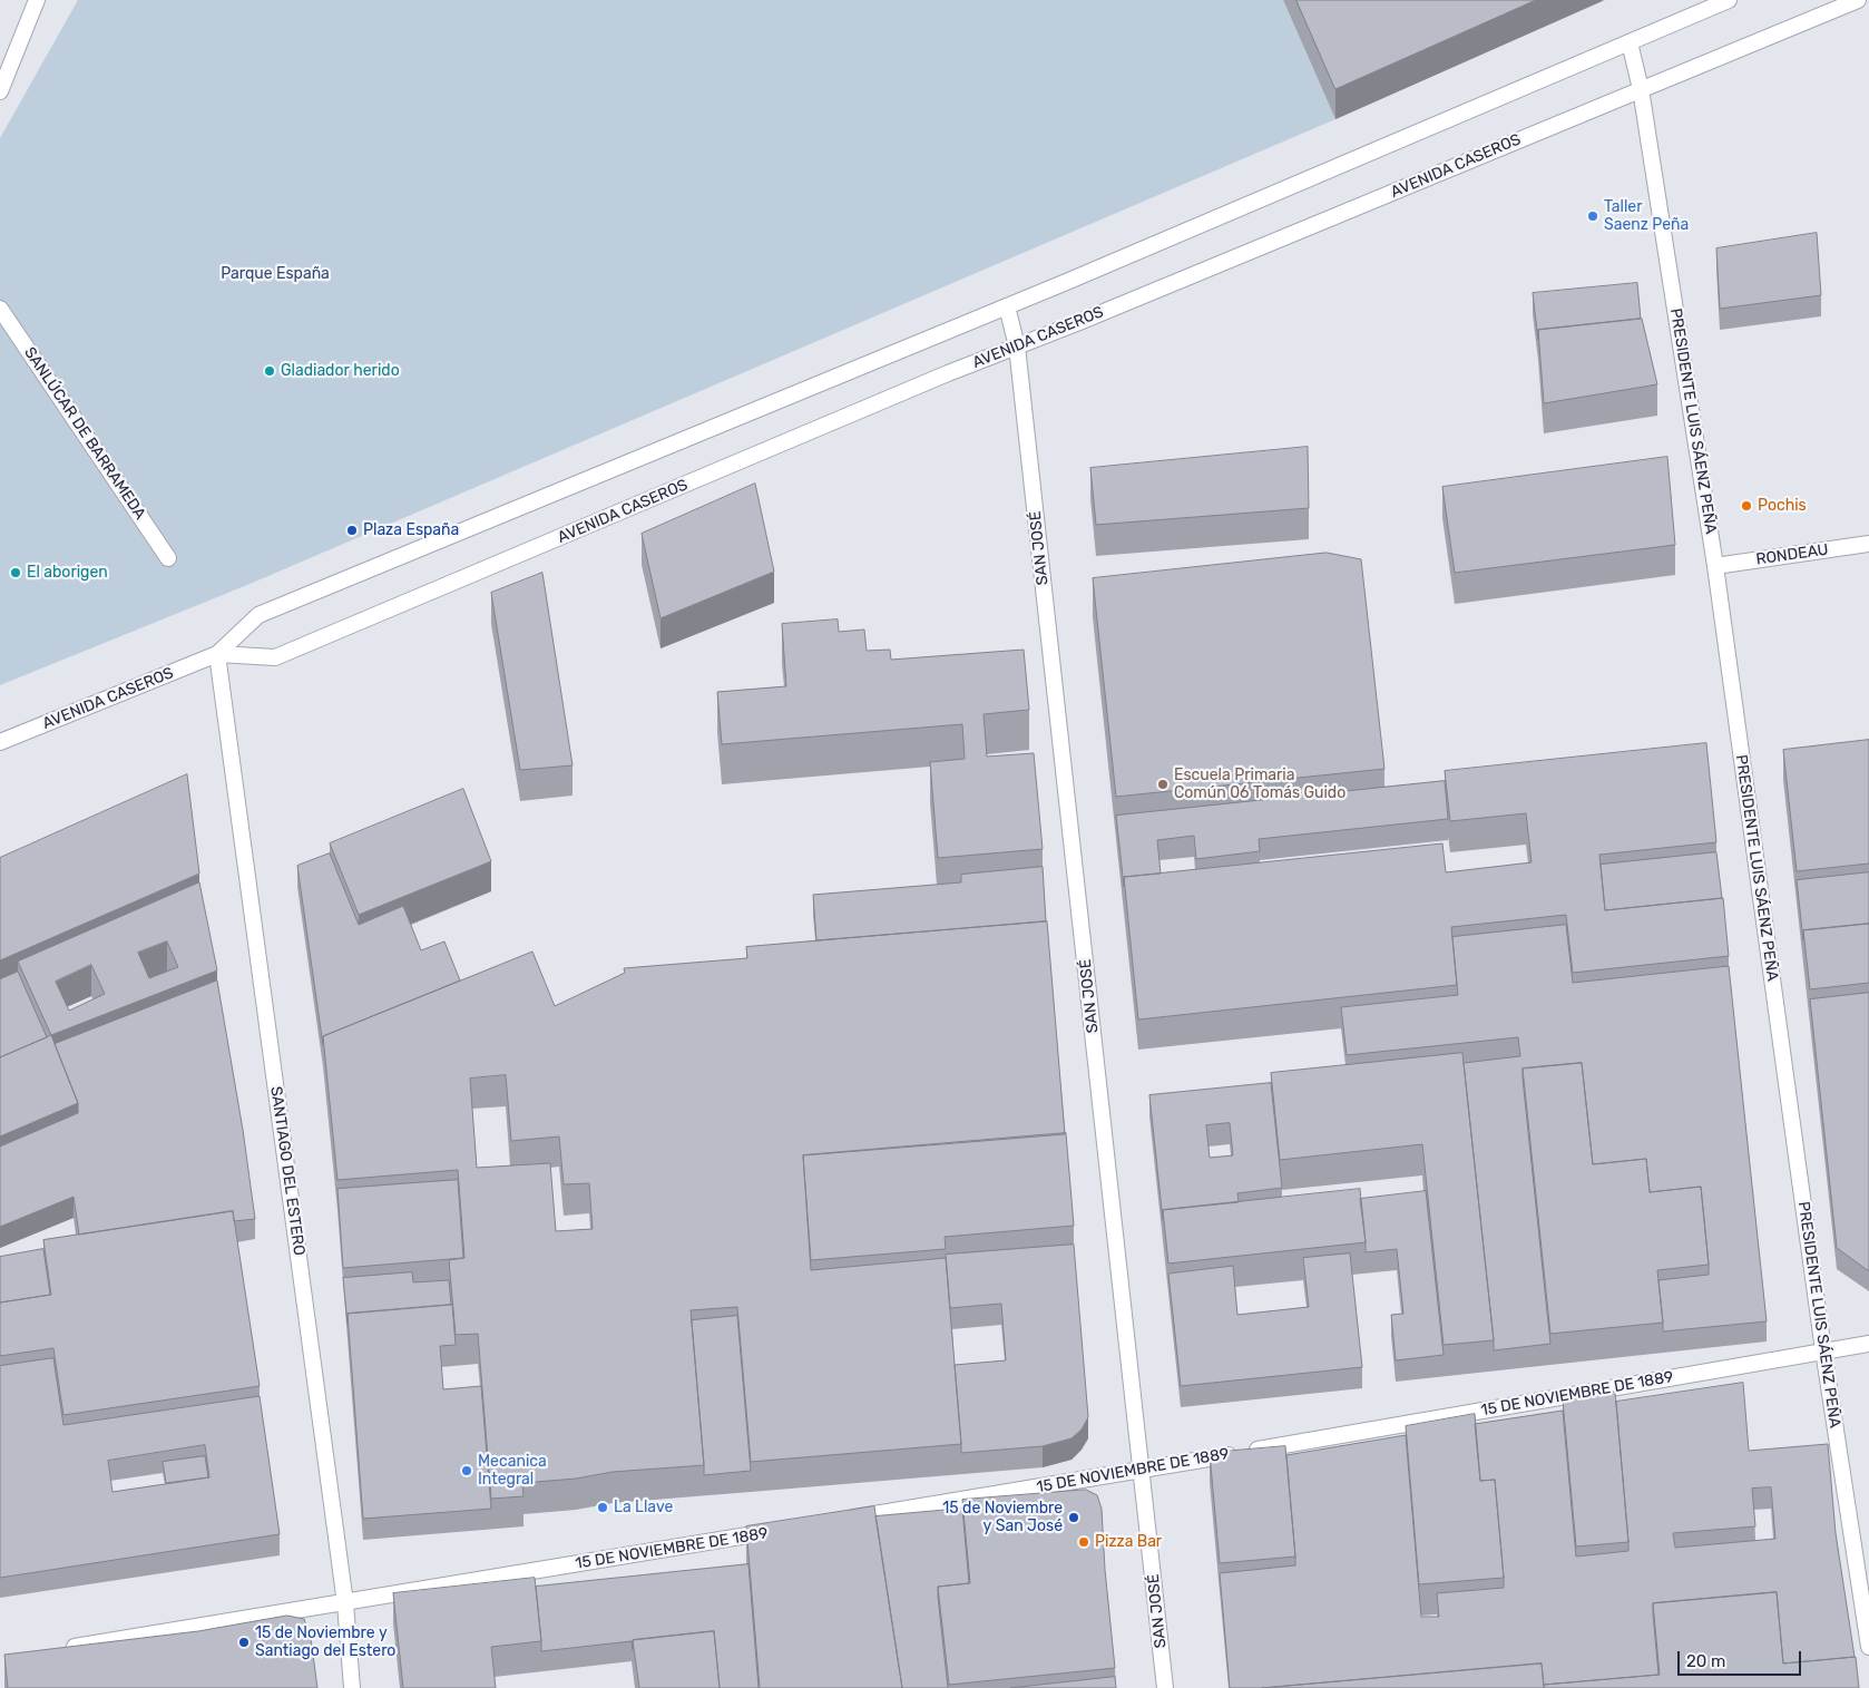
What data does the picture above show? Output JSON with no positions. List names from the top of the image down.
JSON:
{
  "streets": {
    "street": [
      "AVENIDA CASEROS",
      "PRESIDENTE LUIS SÁENZ PEÑA",
      "SANLÚCAR DE BARRAMEDA",
      "SAN JOSÉ",
      "RONDEAU",
      "SANTIAGO DEL ESTERO",
      "15 DE NOVIEMBRE DE 1889"
    ]
  },
  "crossings": [
    ["AVENIDA CASEROS", "PRESIDENTE LUIS SÁENZ PEÑA"],
    ["AVENIDA CASEROS", "SAN JOSÉ"],
    ["AVENIDA CASEROS", "SANTIAGO DEL ESTERO"],
    ["PRESIDENTE LUIS SÁENZ PEÑA", "RONDEAU"],
    ["PRESIDENTE LUIS SÁENZ PEÑA", "15 DE NOVIEMBRE DE 1889"],
    ["SAN JOSÉ", "15 DE NOVIEMBRE DE 1889"],
    ["SANTIAGO DEL ESTERO", "15 DE NOVIEMBRE DE 1889"]
  ],
  "parks": ["Parque España"],
  "places": [
    "Taller Saenz Peña",
    "Gladiador herido",
    "Pochis",
    "Plaza España",
    "El aborigen",
    "Escuela Primaria Común 06 Tomás Guido",
    "Mecanica Integral",
    "La Llave",
    "15 de Noviembre y San José",
    "Pizza Bar",
    "15 de Noviembre y Santiago del Estero"
  ],
  "scale_bar": "20 m"
}
